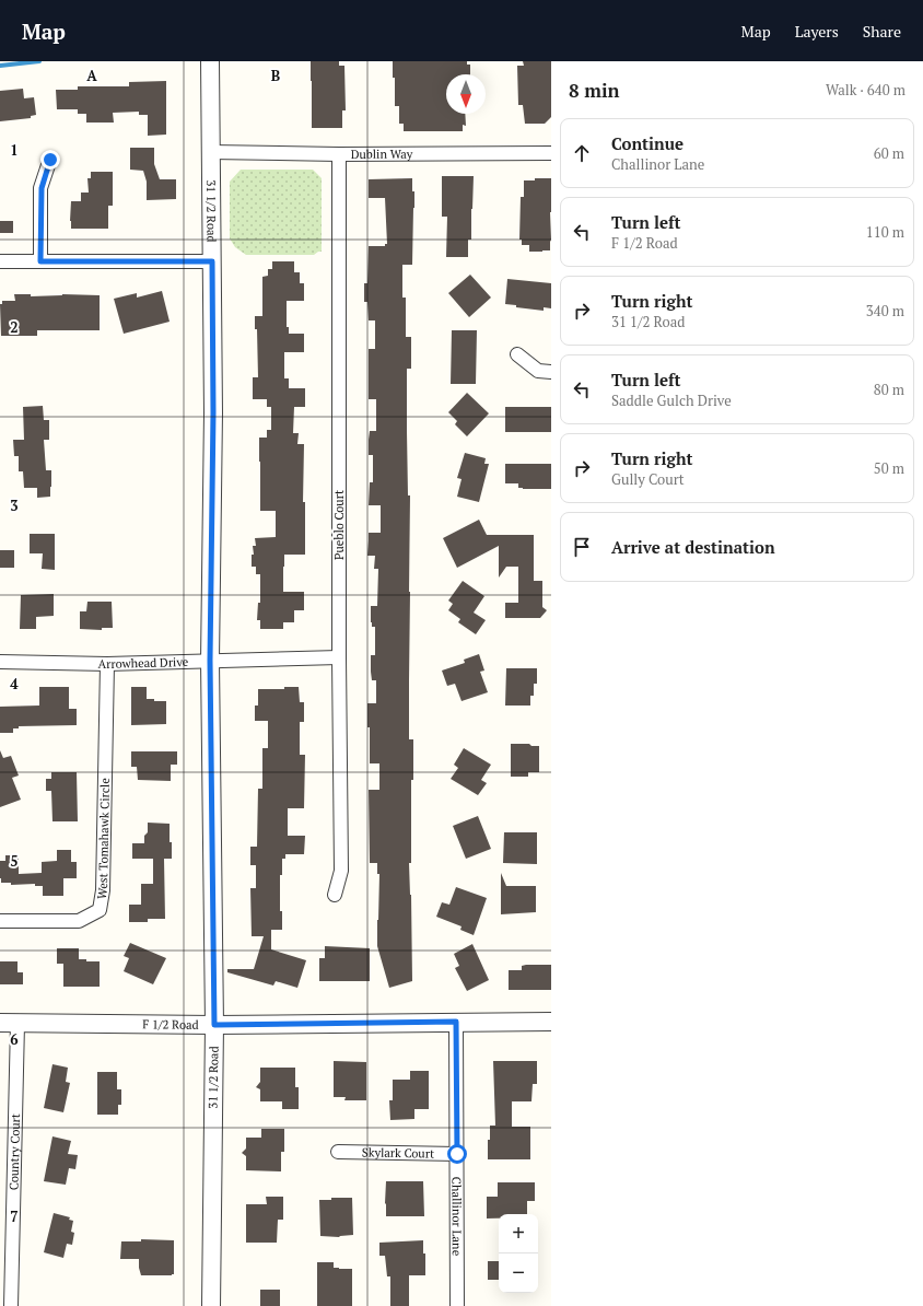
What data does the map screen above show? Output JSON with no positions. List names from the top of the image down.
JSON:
{
  "streets": {
    "street": [
      "Dublin Way",
      "31 1/2 Road",
      "Pueblo Court",
      "Arrowhead Drive",
      "West Tomahawk Circle",
      "F 1/2 Road",
      "Country Court",
      "Skylark Court",
      "Challinor Lane"
    ]
  },
  "crossings": [
    ["Dublin Way", "31 1/2 Road"],
    ["Dublin Way", "Pueblo Court"],
    ["31 1/2 Road", "Arrowhead Drive"],
    ["31 1/2 Road", "F 1/2 Road"],
    ["Pueblo Court", "Arrowhead Drive"],
    ["Arrowhead Drive", "West Tomahawk Circle"],
    ["F 1/2 Road", "Country Court"],
    ["F 1/2 Road", "Challinor Lane"],
    ["Skylark Court", "Challinor Lane"]
  ],
  "north": "bottom",
  "page": {
    "header": "Map",
    "nav": ["Map", "Layers", "Share"],
    "heading": ["8 min", "Walk · 640 m"],
    "list": [
      ["Continue", "Challinor Lane", "60 m"],
      ["Turn left", "F 1/2 Road", "110 m"],
      ["Turn right", "31 1/2 Road", "340 m"],
      ["Turn left", "Saddle Gulch Drive", "80 m"],
      ["Turn right", "Gully Court", "50 m"],
      "Arrive at destination"
    ],
    "map_buttons": ["+", "−"]
  },
  "grid": {
    "columns": ["A", "B"],
    "rows": [
      "1",
      "2",
      "3",
      "4",
      "5",
      "6",
      "7"
    ]
  }
}
